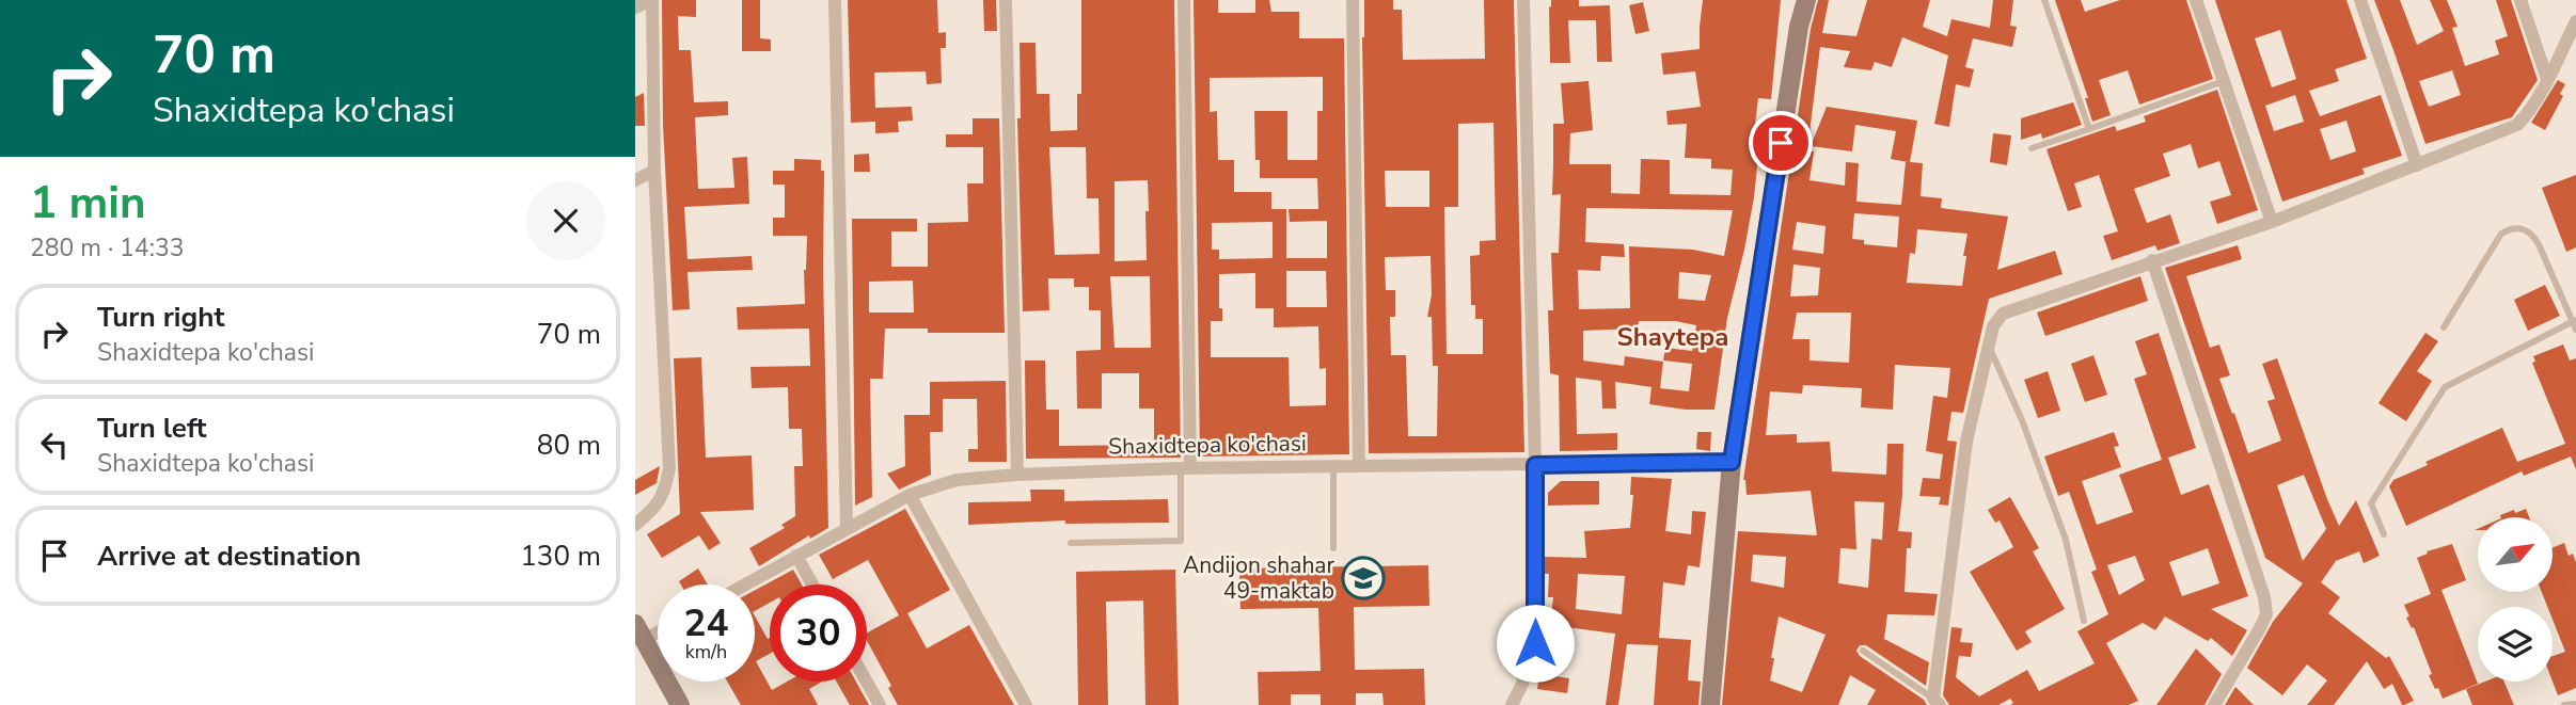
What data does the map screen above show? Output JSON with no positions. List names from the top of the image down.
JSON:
{
  "streets": {
    "street": ["Shaxidtepa ko'chasi"]
  },
  "districts": ["Shaytepa"],
  "places": {
    "school or university": ["Andijon shahar 49-maktab"]
  },
  "north": "top right",
  "page": {
    "turn": ["70 m", "Shaxidtepa ko'chasi"],
    "heading": ["1 min", "280 m · 14:33"],
    "list": [
      {
        "name": "Turn right",
        "note": "Shaxidtepa ko'chasi",
        "value": "70 m"
      },
      {
        "name": "Turn left",
        "note": "Shaxidtepa ko'chasi",
        "value": "80 m"
      },
      {
        "name": "Arrive at destination",
        "value": "130 m"
      }
    ],
    "speed": "24 km/h",
    "limit": "30"
  }
}
